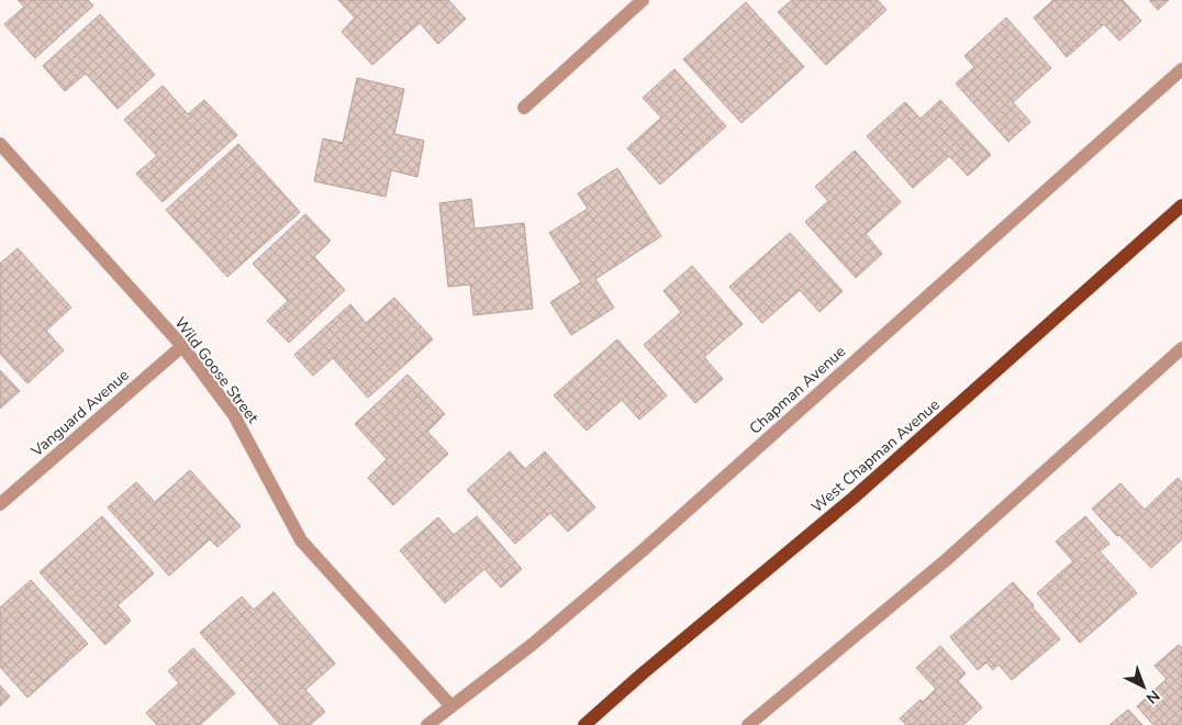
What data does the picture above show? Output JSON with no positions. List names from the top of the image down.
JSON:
{
  "streets": {
    "main road": ["West Chapman Avenue"],
    "street": ["Wild Goose Street", "Chapman Avenue", "Vanguard Avenue"]
  },
  "crossings": [
    ["Wild Goose Street", "Chapman Avenue"],
    ["Wild Goose Street", "Vanguard Avenue"]
  ],
  "north": "bottom right"
}
